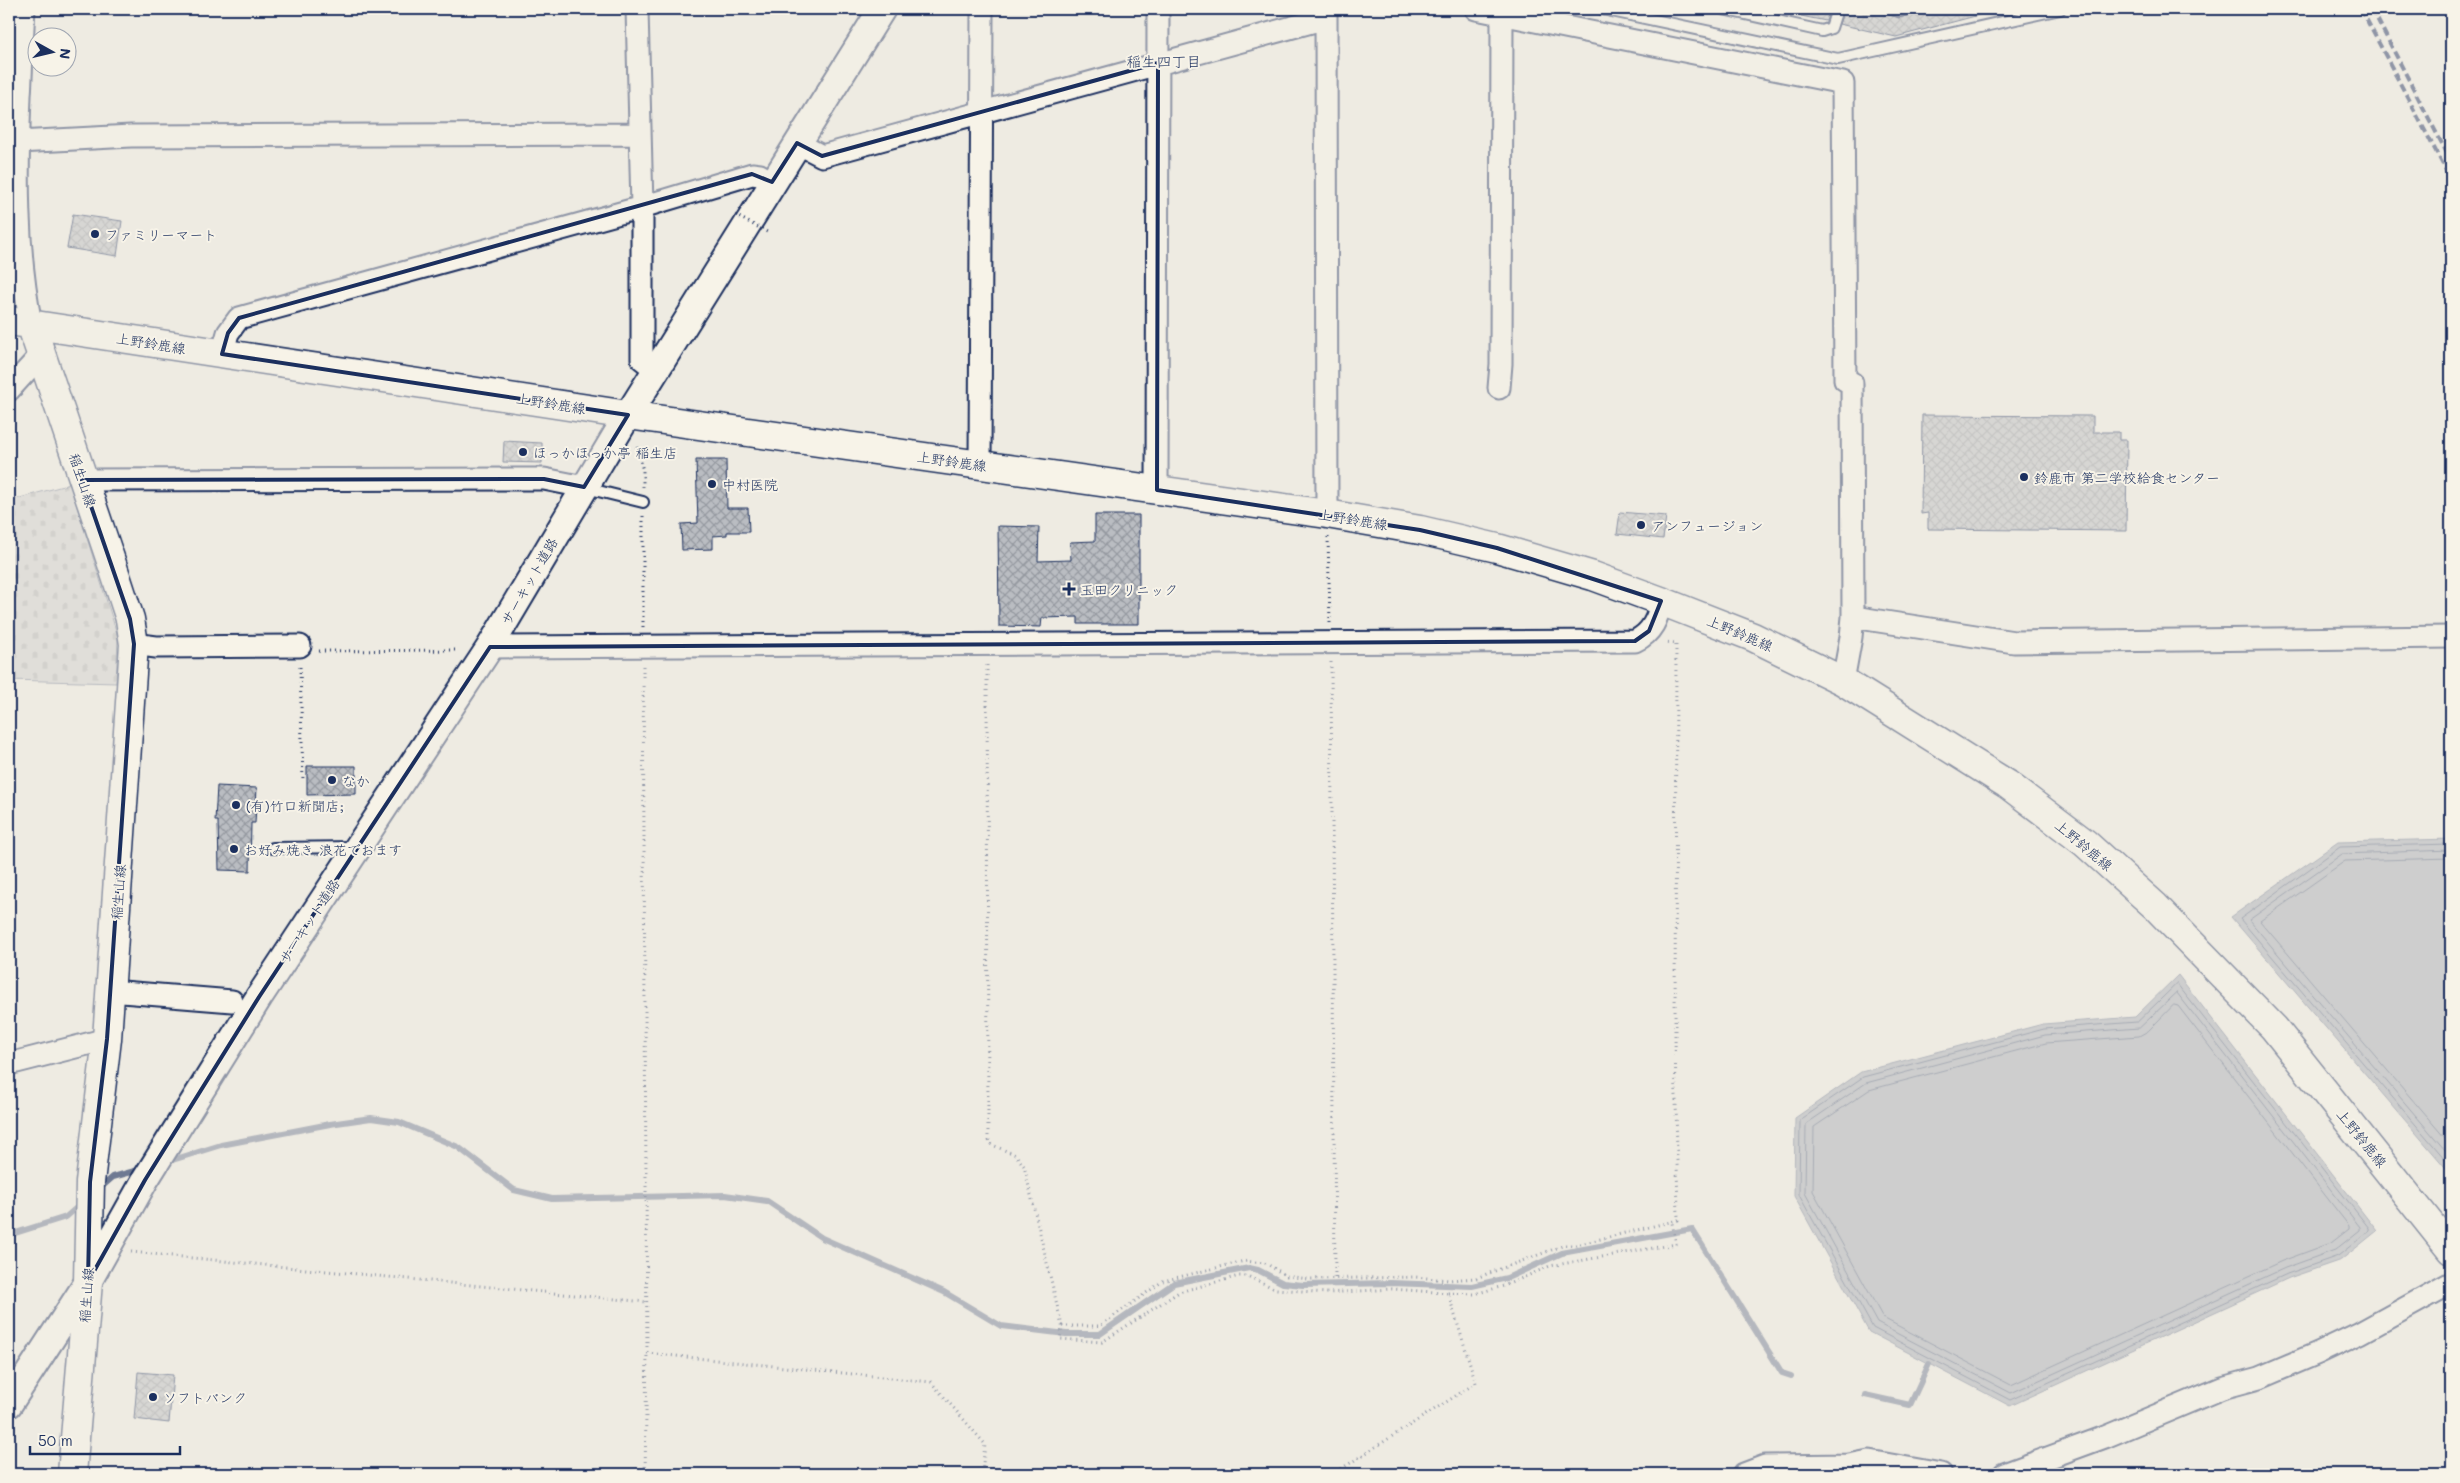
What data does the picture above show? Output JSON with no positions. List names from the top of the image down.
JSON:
{
  "streets": {
    "main road": ["上野鈴鹿線", "稲生山線"],
    "street": ["サーキット道路"]
  },
  "crossings": [
    ["上野鈴鹿線", "稲生山線"],
    ["上野鈴鹿線", "サーキット道路"],
    ["稲生山線", "サーキット道路"]
  ],
  "districts": ["稲生四丁目"],
  "places": {
    "other": [
      "ファミリーマート",
      "ほっかほっか亭 稲生店",
      "鈴鹿市 第二学校給食センター",
      "中村医院",
      "アンフュージョン",
      "なか",
      "(有)竹口新聞店;",
      "お好み焼き 浪花でおます",
      "ソフトバンク"
    ],
    "health": ["玉田クリニック"]
  },
  "scale_bar": "50 m",
  "north": "right"
}
